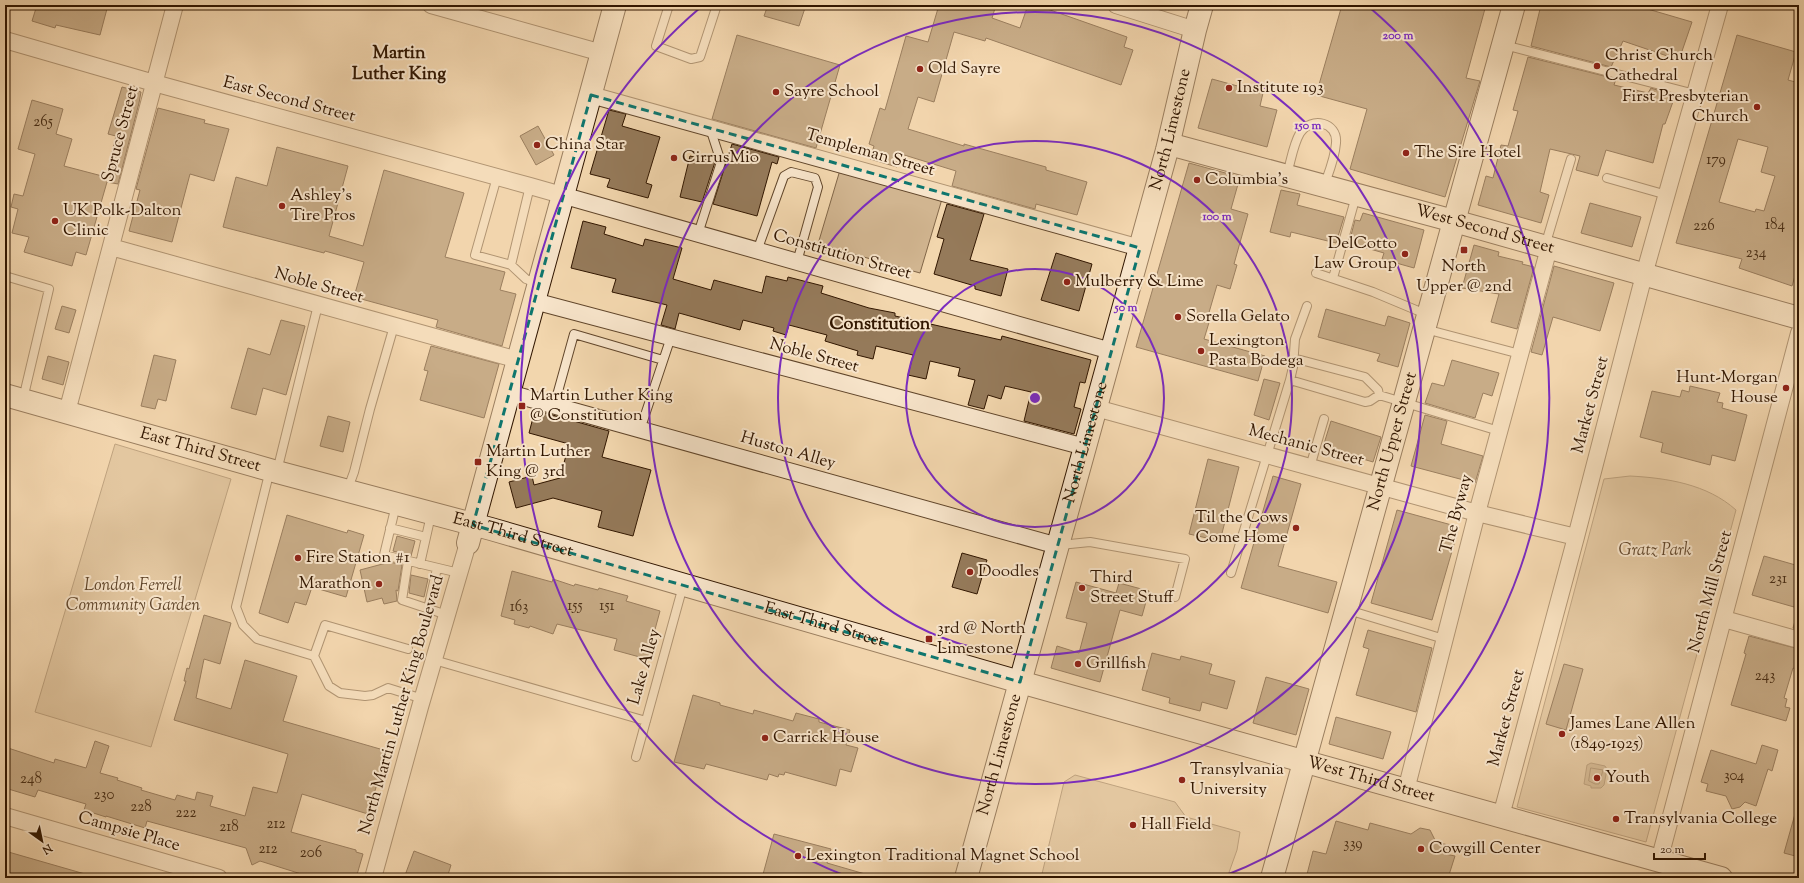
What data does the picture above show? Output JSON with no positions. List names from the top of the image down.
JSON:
{
  "streets": {
    "main road": [
      "North Limestone",
      "West Second Street",
      "North Upper Street",
      "East Third Street",
      "West Third Street"
    ],
    "street": [
      "East Second Street",
      "Spruce Street",
      "Templeman Street",
      "Constitution Street",
      "Noble Street",
      "Market Street",
      "Mechanic Street",
      "Huston Alley",
      "The Byway",
      "North Mill Street",
      "North Martin Luther King Boulevard",
      "Campsie Place"
    ],
    "lane": ["Lake Alley"]
  },
  "crossings": [
    ["East Second Street", "Spruce Street"],
    ["East Second Street", "Constitution Street"],
    ["North Limestone", "Templeman Street"],
    ["North Limestone", "West Second Street"],
    ["North Limestone", "Constitution Street"],
    ["North Limestone", "Noble Street"],
    ["North Limestone", "Mechanic Street"],
    ["North Limestone", "East Third Street"],
    ["North Limestone", "Huston Alley"],
    ["North Limestone", "West Third Street"],
    ["Spruce Street", "Noble Street"],
    ["Spruce Street", "East Third Street"],
    ["West Second Street", "Market Street"],
    ["West Second Street", "North Upper Street"],
    ["West Second Street", "The Byway"],
    ["Market Street", "Mechanic Street"],
    ["Market Street", "West Third Street"],
    ["North Upper Street", "Mechanic Street"],
    ["North Upper Street", "West Third Street"],
    ["Mechanic Street", "The Byway"],
    ["East Third Street", "Lake Alley"],
    ["East Third Street", "North Martin Luther King Boulevard"],
    ["East Third Street", "West Third Street"],
    ["The Byway", "West Third Street"],
    ["North Mill Street", "West Third Street"]
  ],
  "districts": ["Martin Luther King", "Constitution"],
  "parks": ["Gratz Park", "London Ferrell Community Garden"],
  "places": {
    "other": [
      "Christ Church Cathedral",
      "Old Sayre",
      "Institute 193",
      "Sayre School",
      "First Presbyterian Church",
      "China Star",
      "The Sire Hotel",
      "CirrusMio",
      "Columbia's",
      "Ashley's Tire Pros",
      "UK Polk-Dalton Clinic",
      "DelCotto Law Group",
      "Mulberry & Lime",
      "Sorella Gelato",
      "Lexington Pasta Bodega",
      "Hunt-Morgan House",
      "Til the Cows Come Home",
      "Fire Station #1",
      "Doodles",
      "Marathon",
      "Third Street Stuff",
      "Grillfish",
      "James Lane Allen (1849-1925)",
      "Carrick House",
      "Youth",
      "Transylvania University",
      "Transylvania College",
      "Hall Field",
      "Cowgill Center",
      "Lexington Traditional Magnet School"
    ],
    "transit": [
      "North Upper @ 2nd",
      "Martin Luther King @ Constitution",
      "Martin Luther King @ 3rd",
      "3rd @ North Limestone"
    ]
  },
  "house_numbers": [
    "265",
    "179",
    "184",
    "226",
    "234",
    "231",
    "155",
    "151",
    "163",
    "243",
    "304",
    "248",
    "230",
    "228",
    "222",
    "212",
    "218",
    "339",
    "212",
    "206"
  ],
  "scale_bar": "20 m",
  "north": "bottom right",
  "rings": [
    "200 m",
    "150 m",
    "100 m",
    "50 m"
  ]
}
